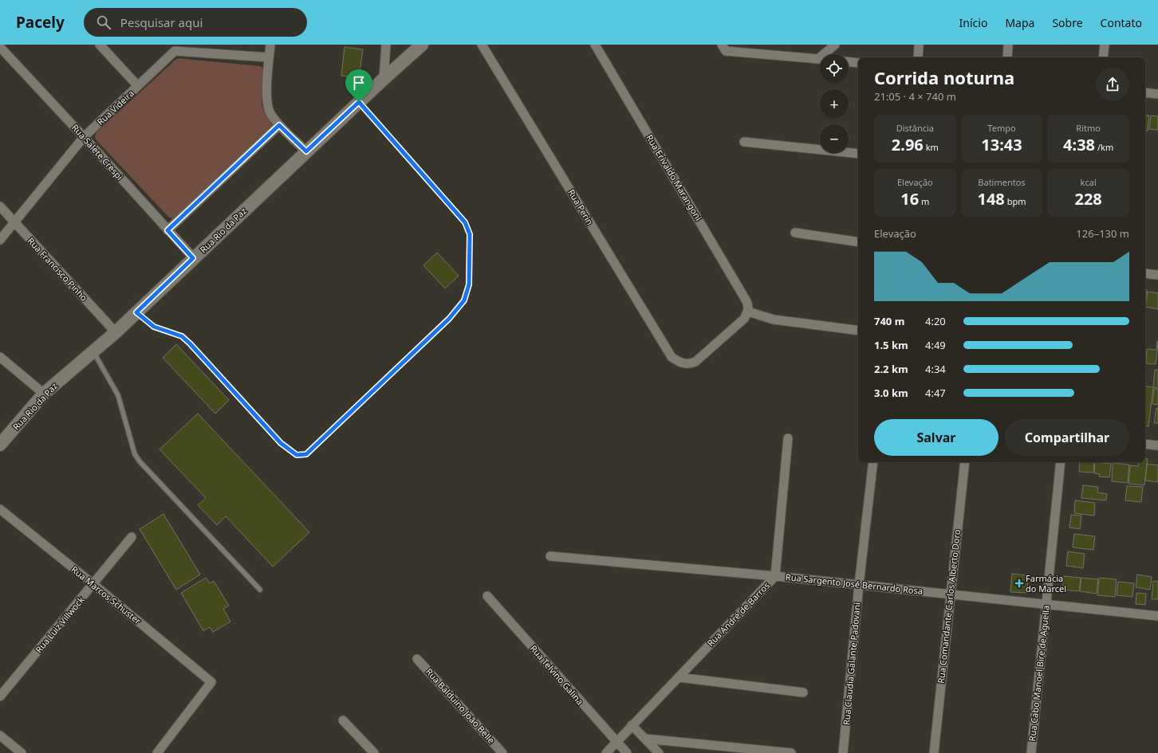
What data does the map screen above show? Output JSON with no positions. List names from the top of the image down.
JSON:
{
  "streets": {
    "main road": ["Rua Rio da Paz"],
    "street": [
      "Rua Videira",
      "Rua Salete Crespi",
      "Rua Erivaldo Marangoni",
      "Rua Perin",
      "Rua Francisco Pinho",
      "Rua Sargento José Bernardo Rosa",
      "Rua Marcos Schuster",
      "Rua Comandante Carlos Alberto Doro",
      "Rua André de Barros",
      "Rua Luiz Villwock",
      "Rua Claudia Galante Padovani",
      "Rua Cabo Manoel Bire de Aguella",
      "Rua Telvino Galina",
      "Rua Balduino João Belle"
    ]
  },
  "crossings": [
    ["Rua Videira", "Rua Salete Crespi"],
    ["Rua Videira", "Rua Francisco Pinho"],
    ["Rua Salete Crespi", "Rua Rio da Paz"],
    ["Rua Erivaldo Marangoni", "Rua Perin"],
    ["Rua Rio da Paz", "Rua Francisco Pinho"],
    ["Rua Sargento José Bernardo Rosa", "Rua Comandante Carlos Alberto Doro"],
    ["Rua Sargento José Bernardo Rosa", "Rua André de Barros"],
    ["Rua Sargento José Bernardo Rosa", "Rua Claudia Galante Padovani"],
    ["Rua Sargento José Bernardo Rosa", "Rua Cabo Manoel Bire de Aguella"],
    ["Rua Marcos Schuster", "Rua Luiz Villwock"],
    ["Rua André de Barros", "Rua Telvino Galina"]
  ],
  "places": {
    "health": ["Farmácia do Marcel"]
  },
  "page": {
    "header": "Pacely",
    "search": "Pesquisar aqui",
    "nav": [
      "Início",
      "Mapa",
      "Sobre",
      "Contato"
    ],
    "map_buttons": ["+", "−"],
    "heading": ["Corrida noturna", "21:05 · 4 × 740 m"],
    "stats": [
      ["Distância", "2.96 km"],
      ["Tempo", "13:43"],
      ["Ritmo", "4:38 /km"],
      ["Elevação", "16 m"],
      ["Batimentos", "148 bpm"],
      ["kcal", "228"]
    ],
    "chart": ["Elevação", "126–130 m"],
    "list": [
      {
        "name": "740 m",
        "note": "4:20"
      },
      {
        "name": "1.5 km",
        "note": "4:49"
      },
      {
        "name": "2.2 km",
        "note": "4:34"
      },
      {
        "name": "3.0 km",
        "note": "4:47"
      }
    ],
    "buttons": ["Salvar", "Compartilhar"]
  }
}
